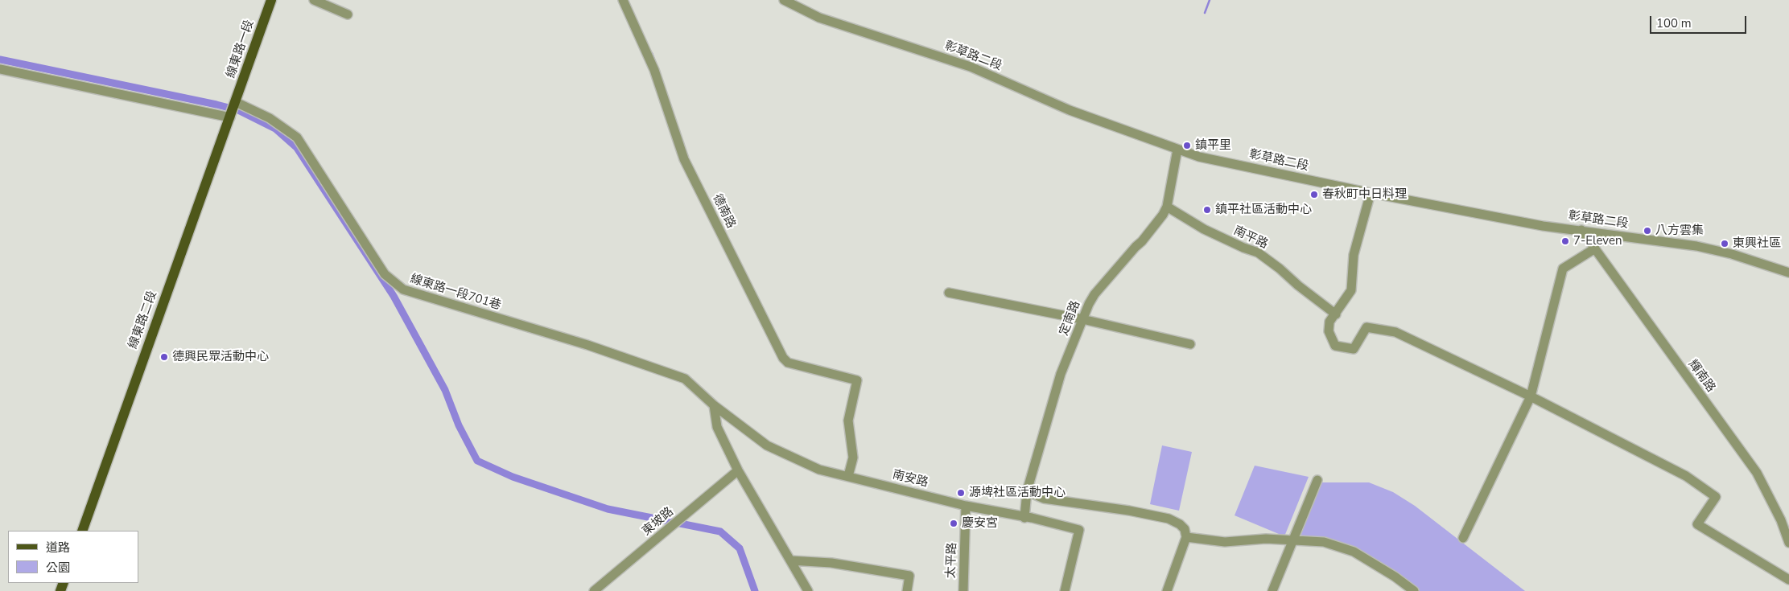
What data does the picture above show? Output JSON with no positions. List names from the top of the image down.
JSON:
{
  "streets": {
    "main road": ["線東路一段", "線東路二段"],
    "street": [
      "彰草路二段",
      "德南路",
      "南平路",
      "線東路一段701巷",
      "定南路",
      "輝南路",
      "南安路",
      "東坡路",
      "太平路"
    ]
  },
  "crossings": [
    ["線東路一段", "線東路一段701巷"],
    ["線東路一段", "線東路二段"],
    ["彰草路二段", "定南路"],
    ["彰草路二段", "輝南路"],
    ["德南路", "線東路一段701巷"],
    ["德南路", "南安路"],
    ["南平路", "定南路"],
    ["線東路一段701巷", "南安路"],
    ["定南路", "南安路"],
    ["南安路", "太平路"]
  ],
  "places": [
    "鎮平里",
    "春秋町中日料理",
    "鎮平社區活動中心",
    "八方雲集",
    "7-Eleven",
    "東興社區",
    "德興民眾活動中心",
    "源埤社區活動中心",
    "慶安宮"
  ],
  "legend": ["道路", "公園"],
  "scale_bar": "100 m"
}
